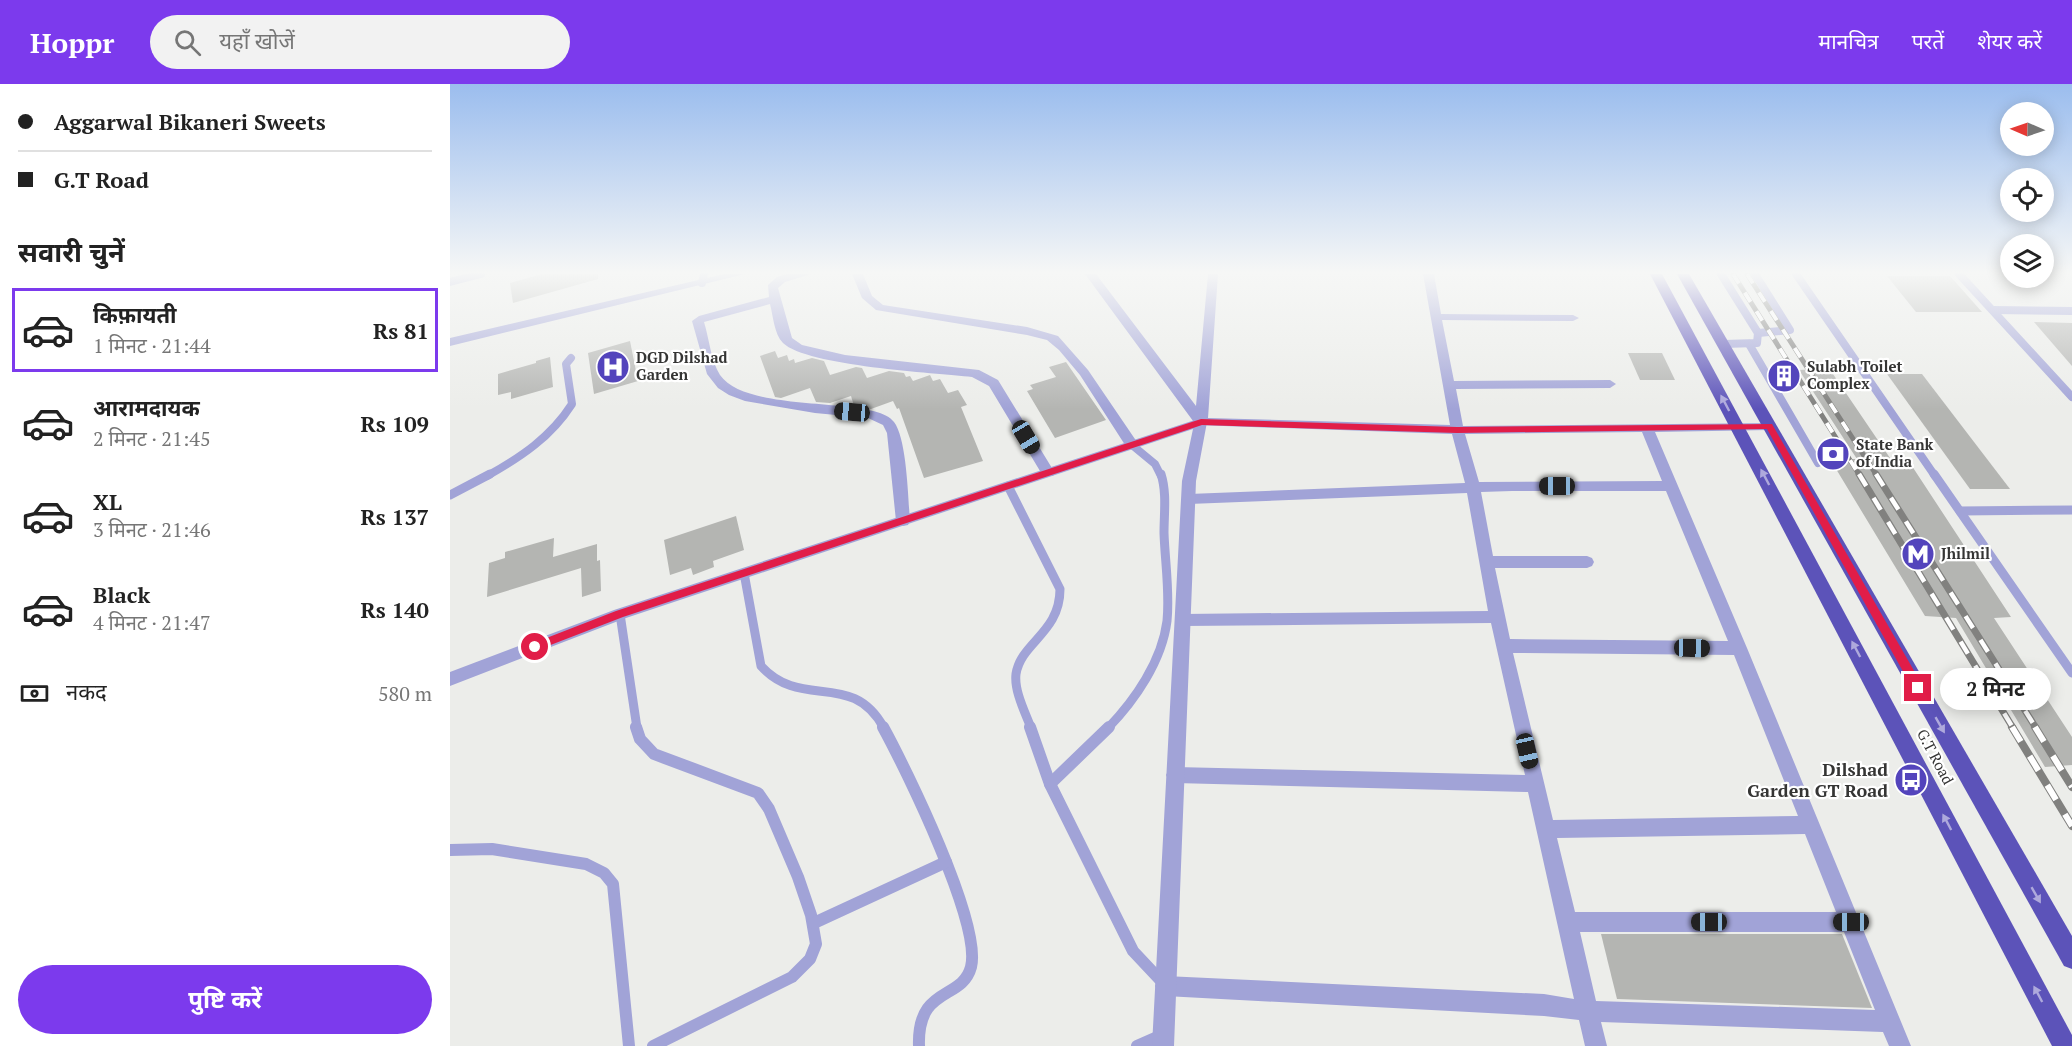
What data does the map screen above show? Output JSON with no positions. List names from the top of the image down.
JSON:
{
  "streets": {
    "highway": ["G.T Road"]
  },
  "places": {
    "hospital": ["DGD Dilshad Garden"],
    "building": ["Sulabh Toilet Complex"],
    "bank": ["State Bank of India"],
    "metro station": ["Jhilmil"],
    "bus stop": ["Dilshad Garden GT Road"]
  },
  "north": "left",
  "page": {
    "header": "Hoppr",
    "search": "यहाँ खोजें",
    "nav": ["मानचित्र", "परतें", "शेयर करें"],
    "banner": ["Aggarwal Bikaneri Sweets", "G.T Road"],
    "heading": "सवारी चुनें",
    "list": [
      {
        "name": "किफ़ायती",
        "note": "1 मिनट · 21:44",
        "value": "Rs 81"
      },
      {
        "name": "आरामदायक",
        "note": "2 मिनट · 21:45",
        "value": "Rs 109"
      },
      {
        "name": "XL",
        "note": "3 मिनट · 21:46",
        "value": "Rs 137"
      },
      {
        "name": "Black",
        "note": "4 मिनट · 21:47",
        "value": "Rs 140"
      }
    ],
    "pay": ["नकद", "580 m"],
    "bubble": "2 मिनट",
    "buttons": "पुष्टि करें"
  }
}
